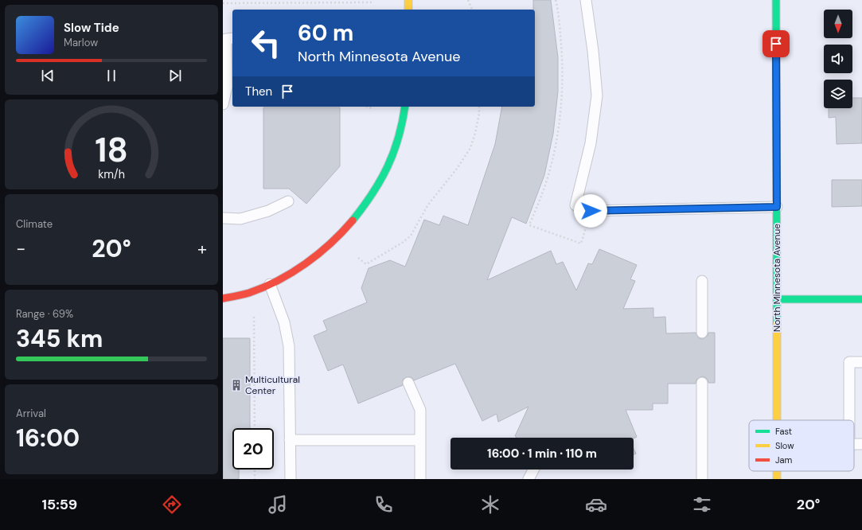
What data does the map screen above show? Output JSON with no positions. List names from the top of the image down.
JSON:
{
  "streets": {
    "main road": ["North Minnesota Avenue"]
  },
  "places": {
    "building": ["Multicultural Center"]
  },
  "legend": ["Fast", "Slow", "Jam"],
  "north": "bottom",
  "page": {
    "turn": ["60 m", "North Minnesota Avenue"],
    "song": ["Slow Tide", "Marlow"],
    "then": "Then",
    "tile": [
      "Climate",
      ["Range · 69%", "345 km"],
      ["Arrival", "16:00"]
    ],
    "heat": ["−", "20°", "+"],
    "limit": "20",
    "trip": "16:00 · 1 min · 110 m",
    "tabs": ["15:59", "20°"],
    "gauge": ["18", "km/h"]
  }
}
